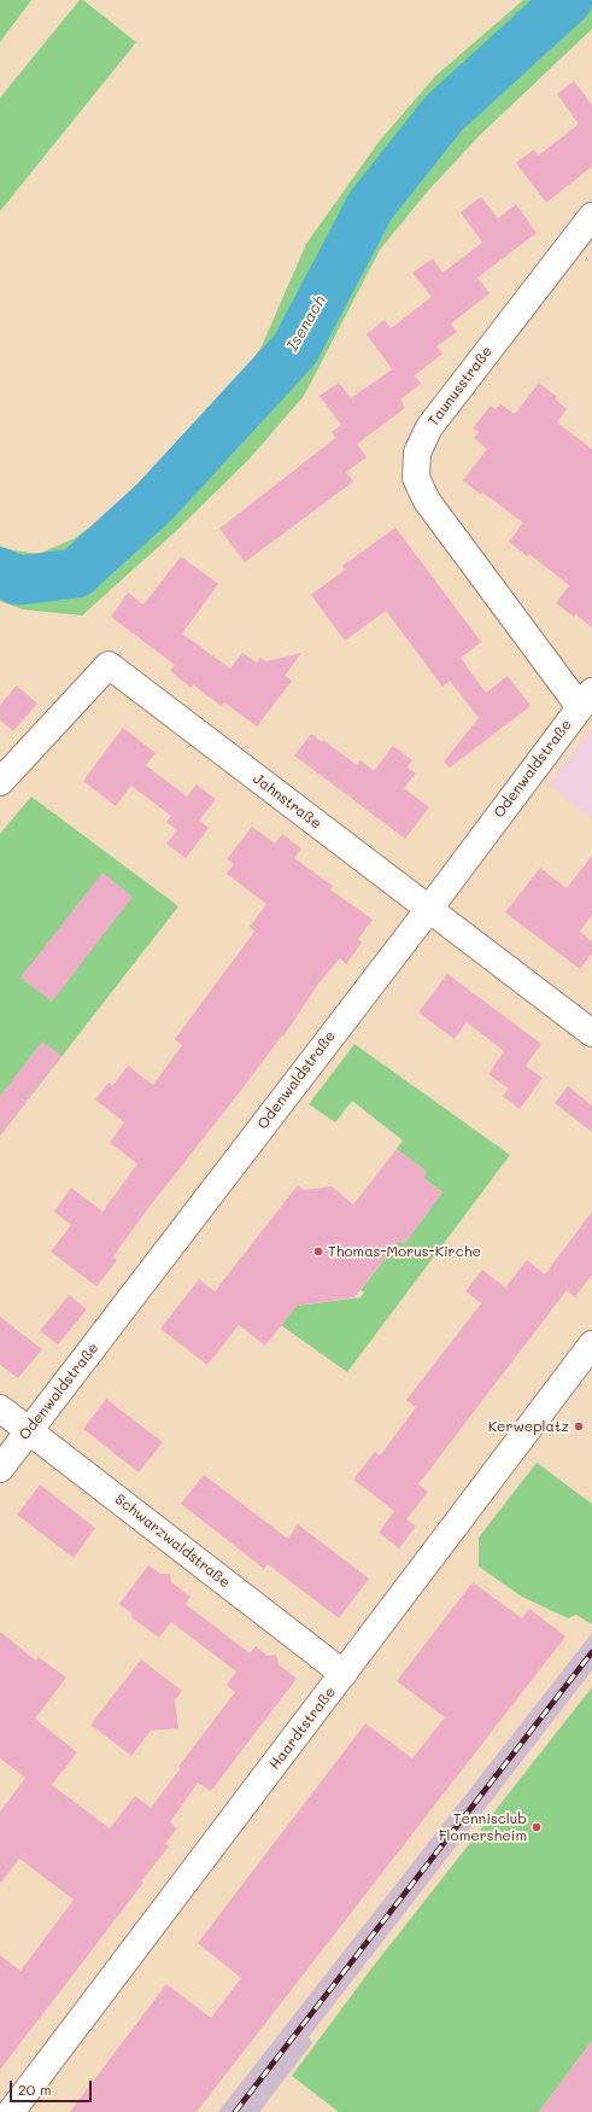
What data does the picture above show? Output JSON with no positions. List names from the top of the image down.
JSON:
{
  "streets": {
    "street": [
      "Taunusstraße",
      "Odenwaldstraße",
      "Jahnstraße",
      "Schwarzwaldstraße",
      "Haardtstraße"
    ]
  },
  "crossings": [
    ["Taunusstraße", "Odenwaldstraße"],
    ["Odenwaldstraße", "Jahnstraße"],
    ["Odenwaldstraße", "Schwarzwaldstraße"],
    ["Schwarzwaldstraße", "Haardtstraße"]
  ],
  "water": ["Isenach"],
  "places": ["Thomas-Morus-Kirche", "Kerweplatz", "Tennisclub Flomersheim"],
  "scale_bar": "20 m"
}
